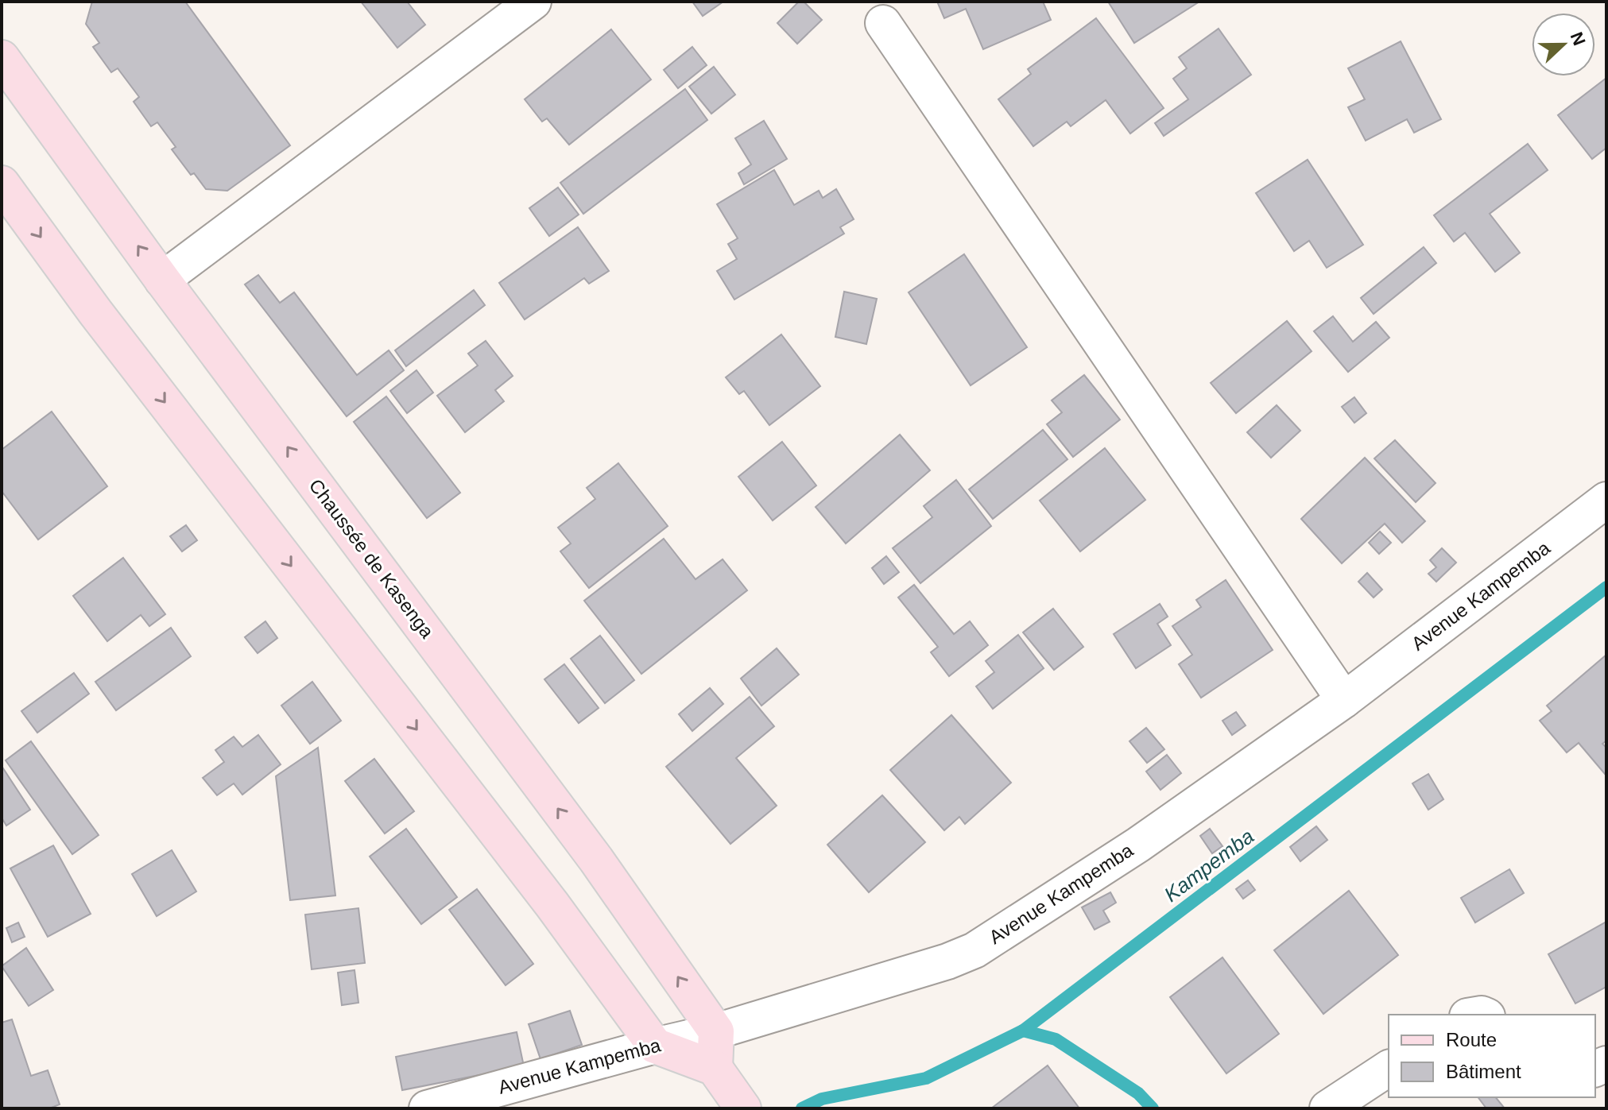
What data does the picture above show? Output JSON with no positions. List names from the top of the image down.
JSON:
{
  "streets": {
    "main road": ["Chaussée de Kasenga"],
    "street": ["Avenue Kampemba"]
  },
  "crossings": [
    ["Chaussée de Kasenga", "Avenue Kampemba"]
  ],
  "water": ["Kampemba"],
  "legend": ["Route", "Bâtiment"],
  "north": "right"
}
